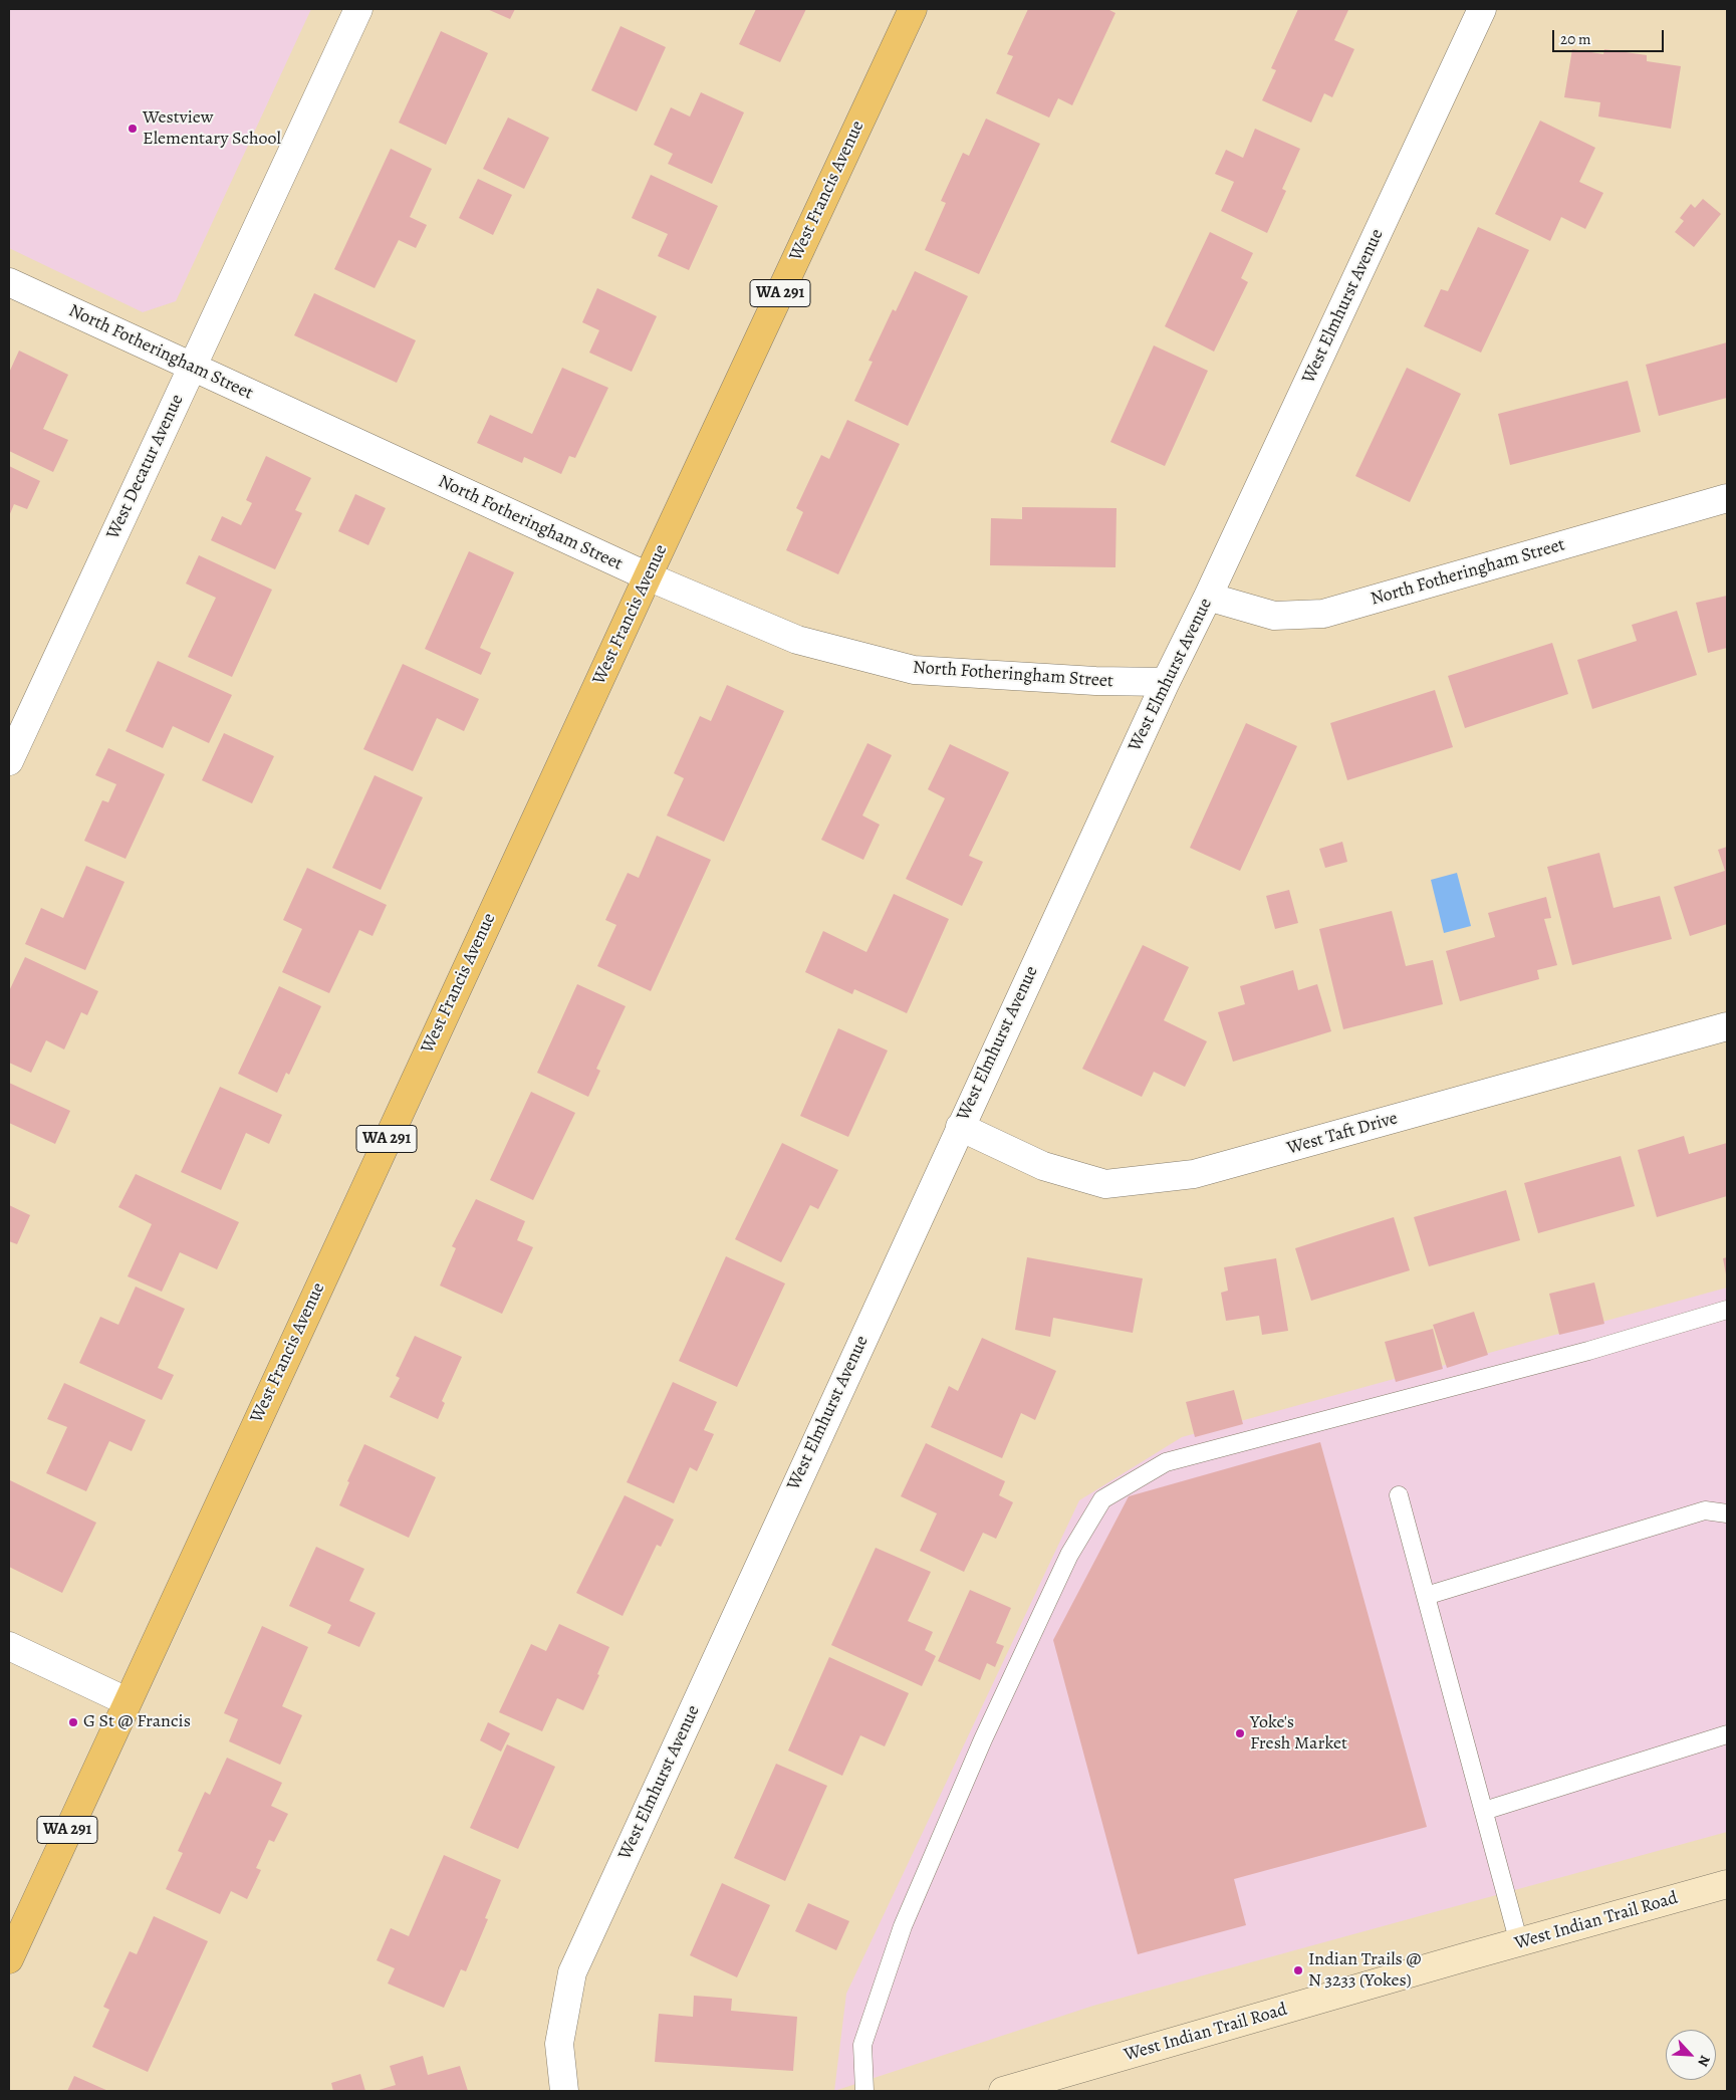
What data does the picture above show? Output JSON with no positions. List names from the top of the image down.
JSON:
{
  "streets": {
    "main road": ["West Francis Avenue", "WA 291", "West Indian Trail Road"],
    "street": [
      "West Elmhurst Avenue",
      "North Fotheringham Street",
      "West Decatur Avenue",
      "West Taft Drive"
    ]
  },
  "crossings": [
    ["West Francis Avenue", "North Fotheringham Street"],
    ["West Elmhurst Avenue", "North Fotheringham Street"],
    ["West Elmhurst Avenue", "West Taft Drive"],
    ["North Fotheringham Street", "West Decatur Avenue"]
  ],
  "places": [
    "Westview Elementary School",
    "G St @ Francis",
    "Yoke's Fresh Market",
    "Indian Trails @ N 3233 (Yokes)"
  ],
  "scale_bar": "20 m",
  "north": "bottom right"
}
